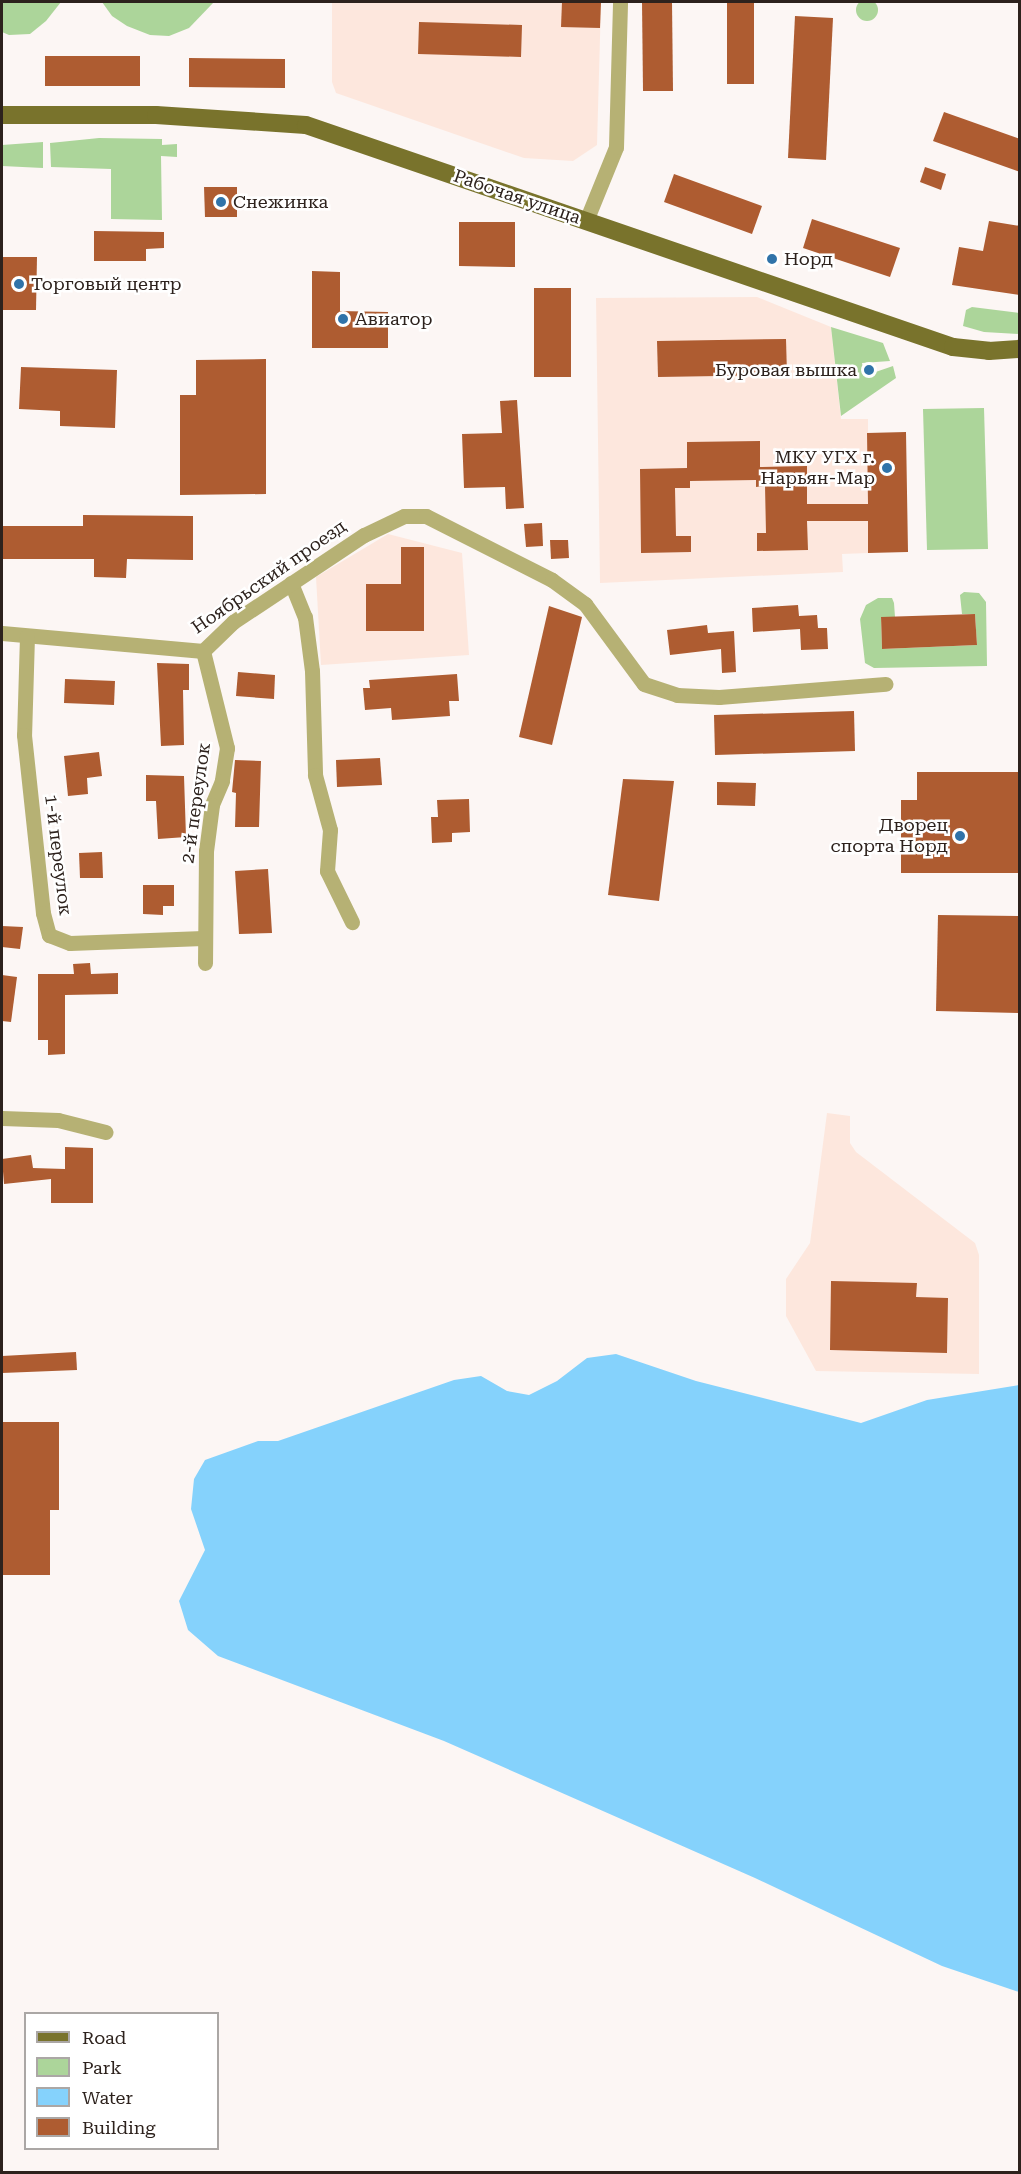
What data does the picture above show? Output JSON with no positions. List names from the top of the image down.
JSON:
{
  "streets": {
    "main road": ["Рабочая улица"],
    "street": ["Ноябрьский проезд", "2-й переулок", "1-й переулок"]
  },
  "crossings": [
    ["Ноябрьский проезд", "2-й переулок"],
    ["Ноябрьский проезд", "1-й переулок"],
    ["2-й переулок", "1-й переулок"]
  ],
  "places": [
    "Снежинка",
    "Норд",
    "Торговый центр",
    "Авиатор",
    "Буровая вышка",
    "МКУ УГХ г. Нарьян-Мар",
    "Дворец спорта Норд"
  ],
  "legend": [
    "Road",
    "Park",
    "Water",
    "Building"
  ]
}
